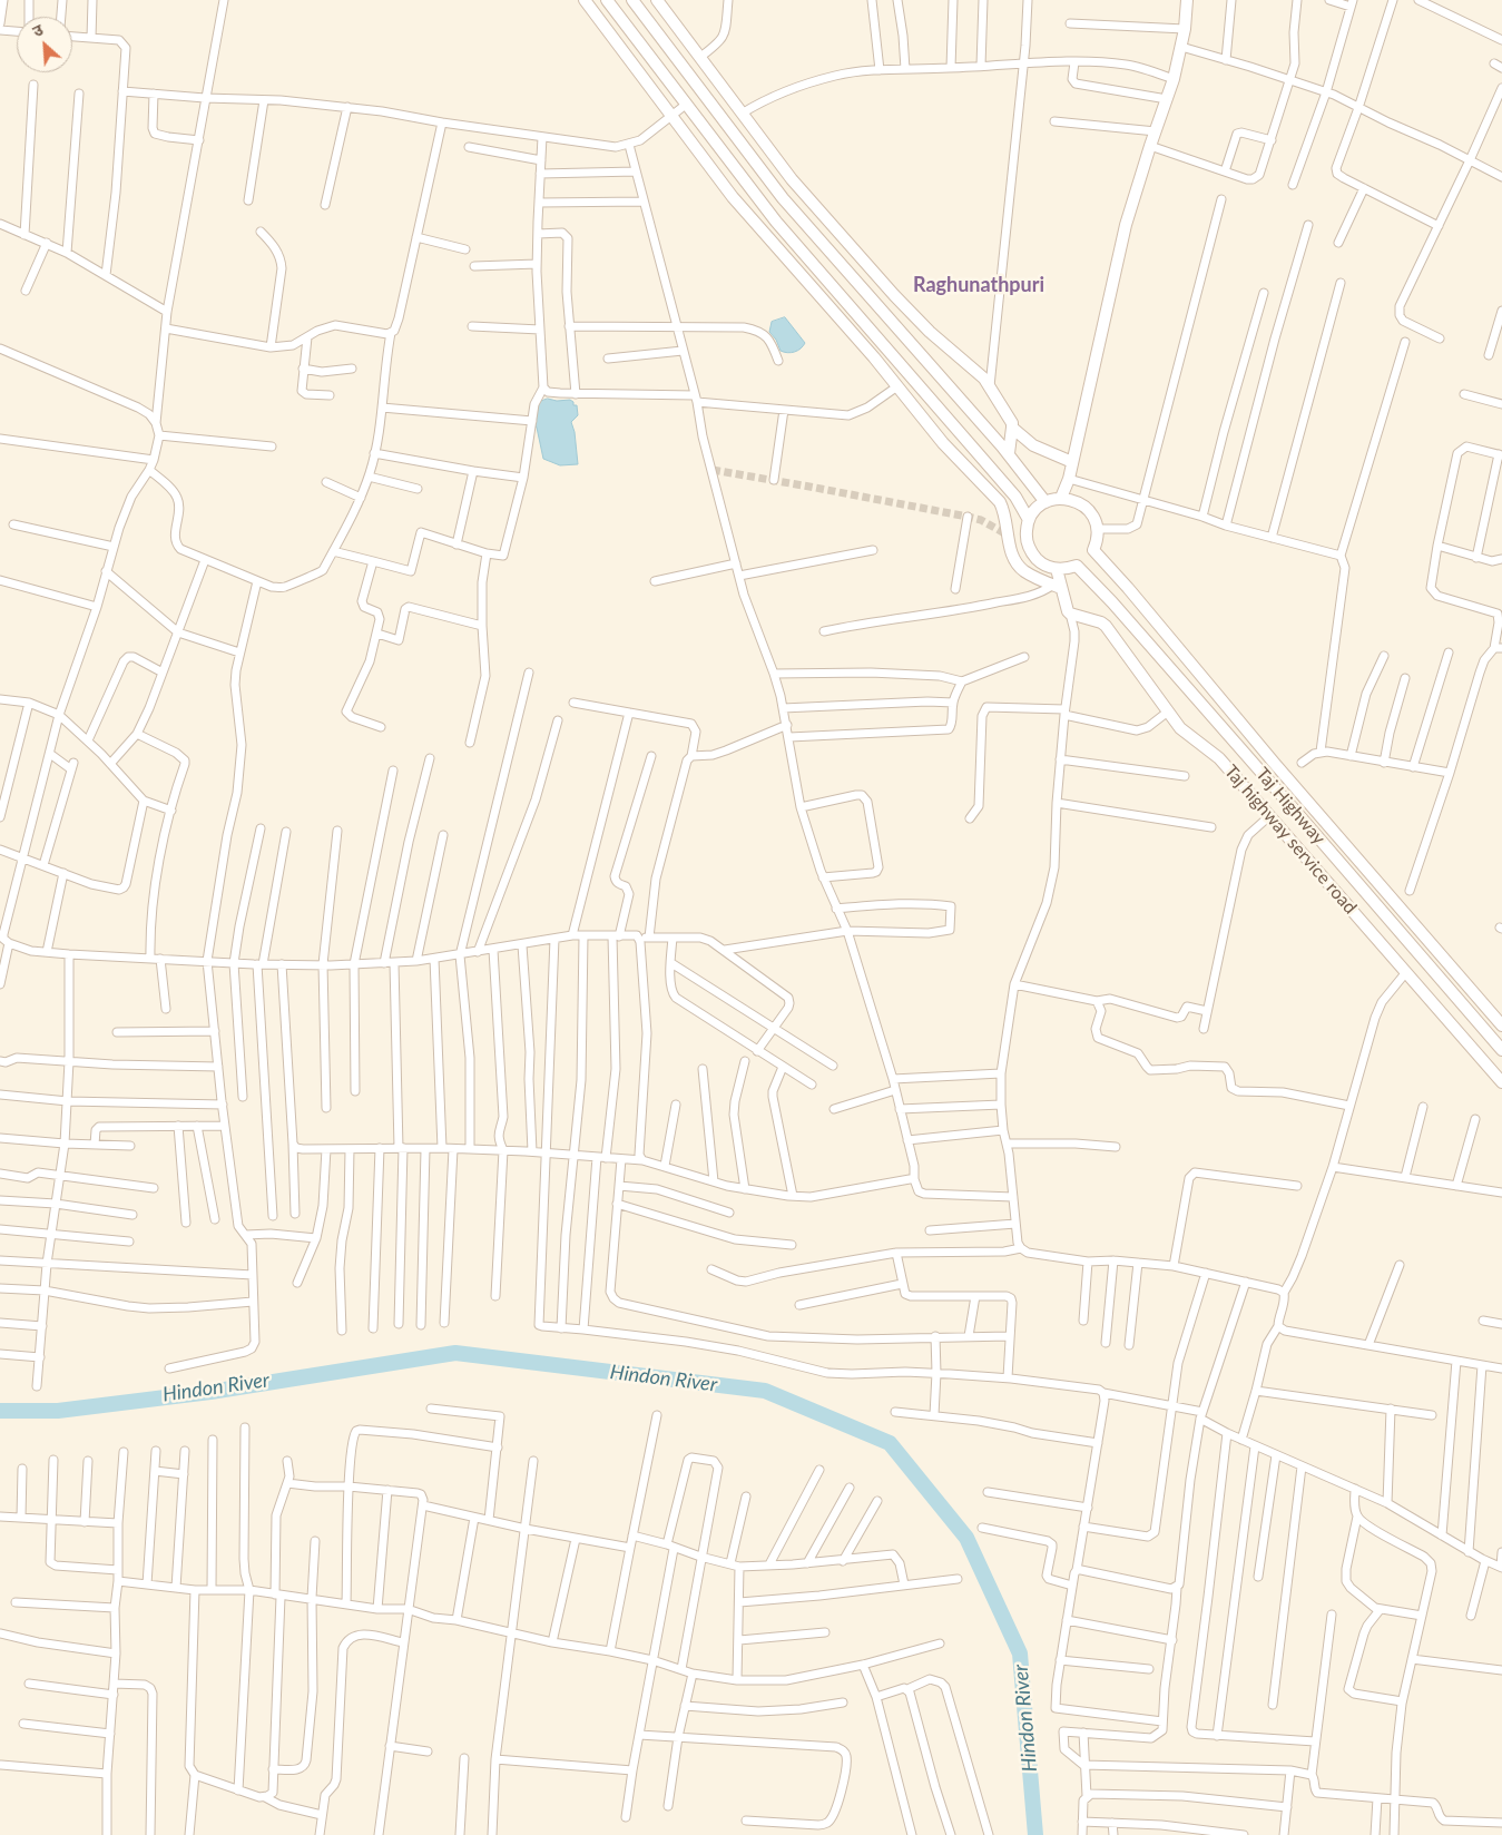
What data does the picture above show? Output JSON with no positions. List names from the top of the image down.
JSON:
{
  "streets": {
    "main road": ["Taj Highway", "Taj highway service road"]
  },
  "districts": ["Raghunathpuri"],
  "water": ["Hindon River"],
  "north": "top left"
}
